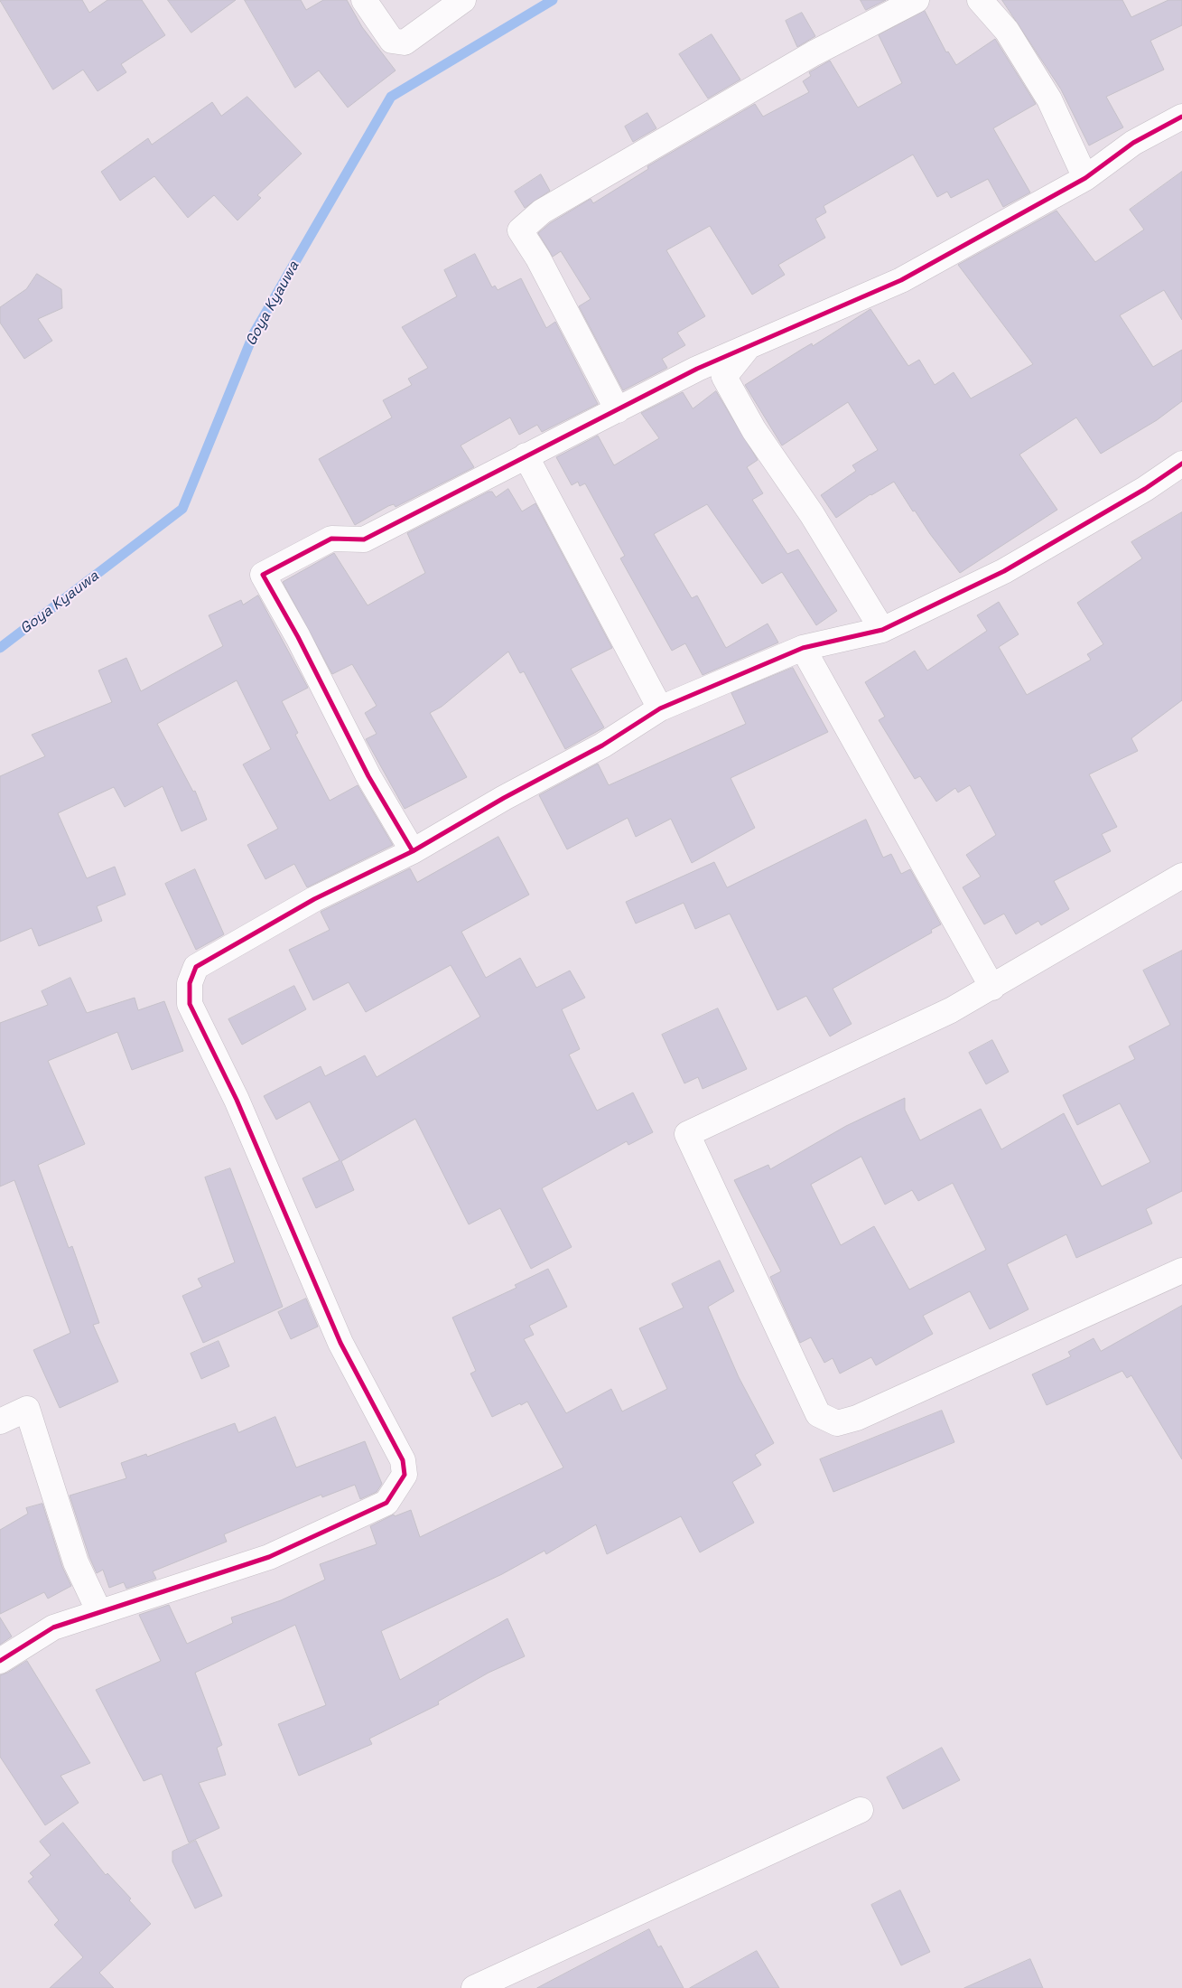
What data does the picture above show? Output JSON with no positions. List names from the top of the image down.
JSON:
{
  "water": ["Goya Kyauwa"]
}
